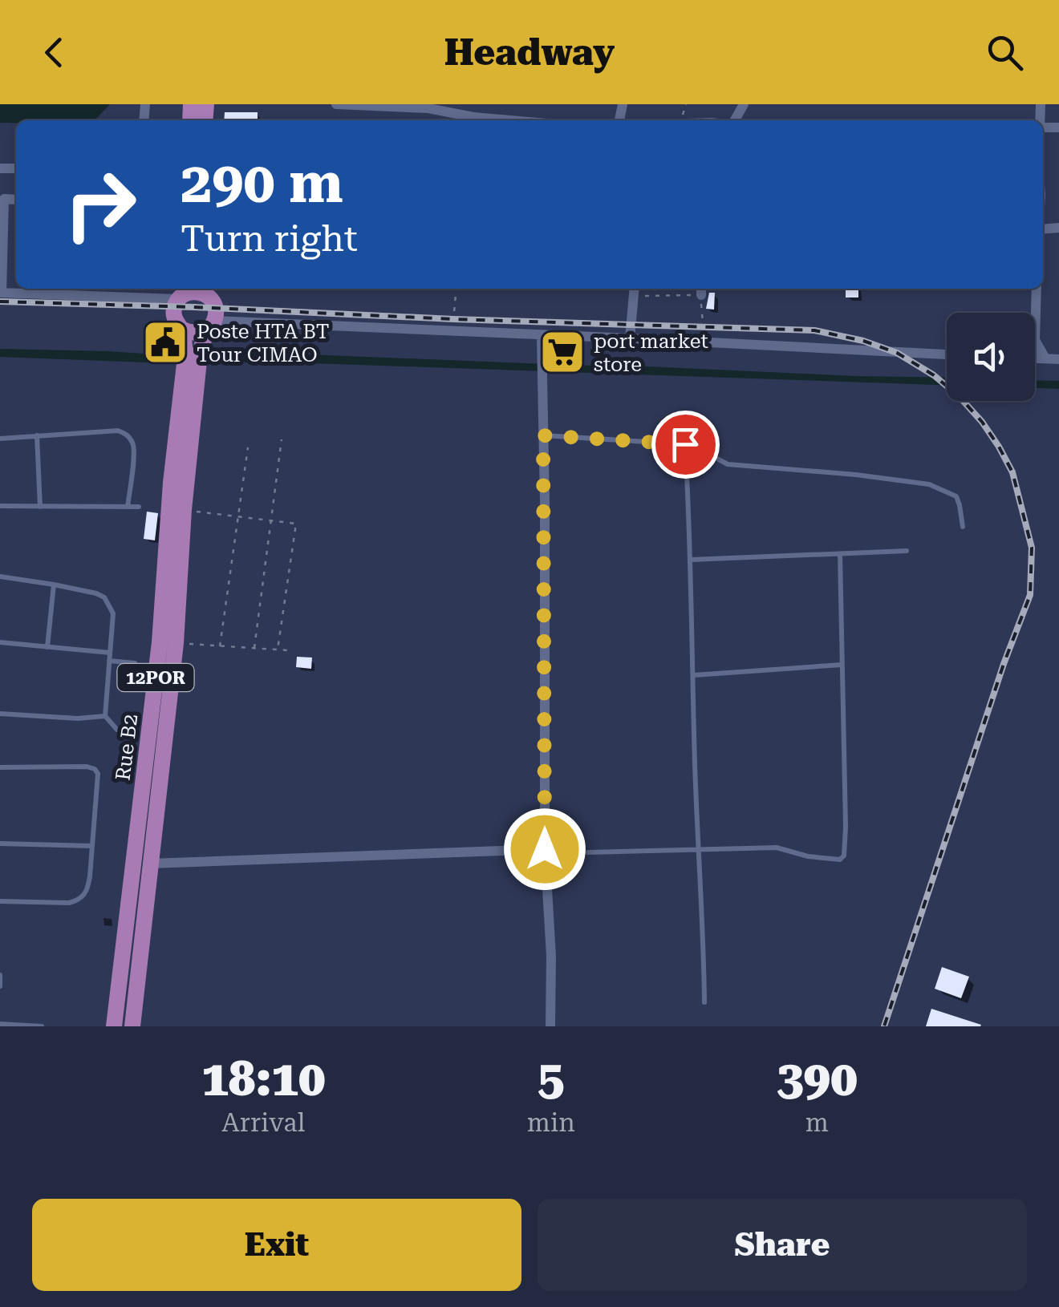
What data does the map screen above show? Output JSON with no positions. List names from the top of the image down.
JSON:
{
  "streets": {
    "main road": ["12POR", "Rue B2"]
  },
  "places": {
    "public building": ["Poste HTA BT Tour CIMAO"],
    "supermarket": ["port market store"]
  },
  "page": {
    "header": "Headway",
    "turn": ["290 m", "Turn right"],
    "eta": [
      "18:10",
      "Arrival",
      "5",
      "min",
      "390",
      "m"
    ],
    "buttons": ["Exit", "Share"]
  }
}
